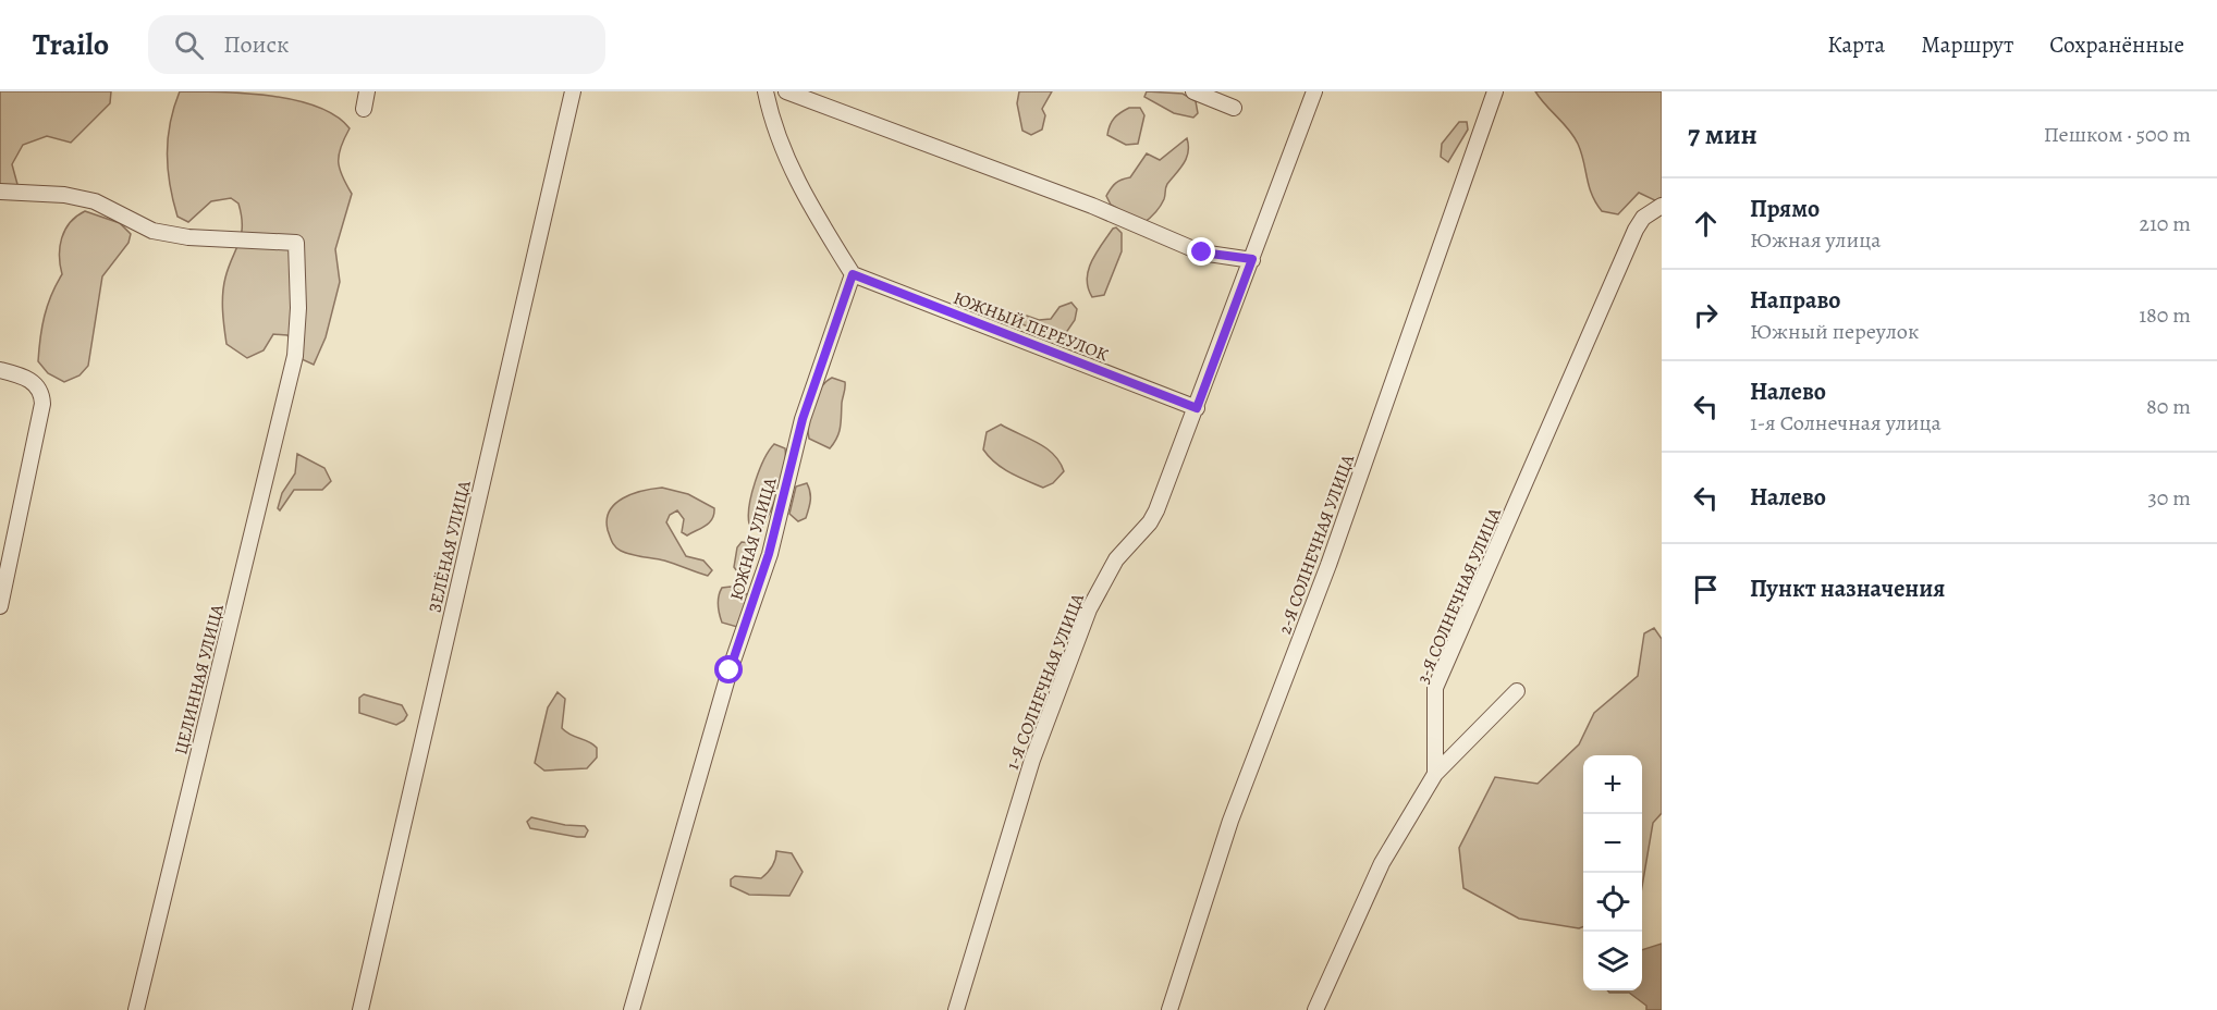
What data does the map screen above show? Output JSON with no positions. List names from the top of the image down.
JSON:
{
  "streets": {
    "street": [
      "ЮЖНЫЙ ПЕРЕУЛОК",
      "ЮЖНАЯ УЛИЦА",
      "2-Я СОЛНЕЧНАЯ УЛИЦА",
      "ЗЕЛЁНАЯ УЛИЦА",
      "3-Я СОЛНЕЧНАЯ УЛИЦА",
      "ЦЕЛИННАЯ УЛИЦА",
      "1-Я СОЛНЕЧНАЯ УЛИЦА"
    ]
  },
  "crossings": [
    ["ЮЖНЫЙ ПЕРЕУЛОК", "ЮЖНАЯ УЛИЦА"],
    ["ЮЖНЫЙ ПЕРЕУЛОК", "1-Я СОЛНЕЧНАЯ УЛИЦА"]
  ],
  "page": {
    "header": "Trailo",
    "search": "Поиск",
    "nav": ["Карта", "Маршрут", "Сохранённые"],
    "heading": ["7 мин", "Пешком · 500 m"],
    "list": [
      ["Прямо", "Южная улица", "210 m"],
      ["Направо", "Южный переулок", "180 m"],
      ["Налево", "1-я Солнечная улица", "80 m"],
      ["Налево", "30 m"],
      "Пункт назначения"
    ],
    "map_buttons": ["+", "−"]
  }
}
